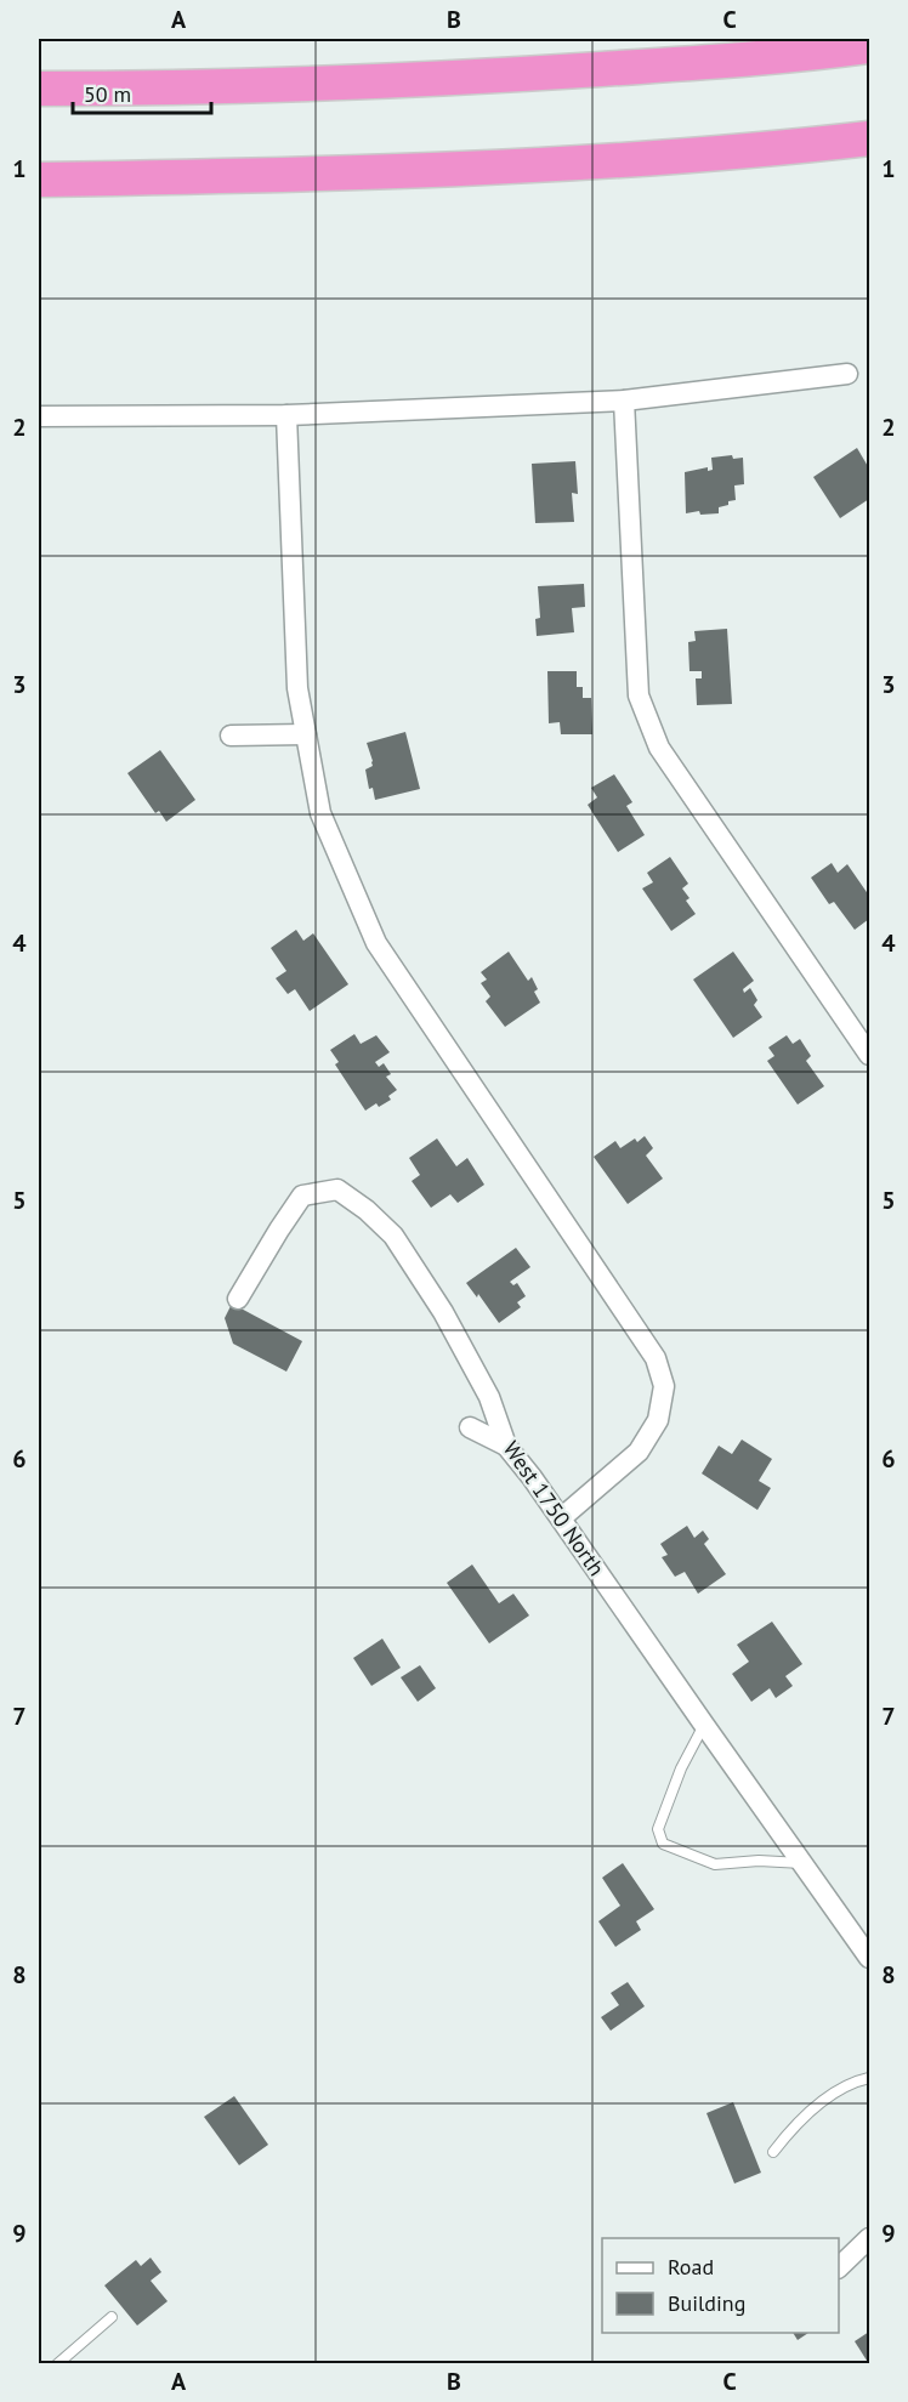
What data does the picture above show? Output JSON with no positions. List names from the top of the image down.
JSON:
{
  "streets": {
    "street": ["West 1750 North"]
  },
  "legend": ["Road", "Building"],
  "scale_bar": "50 m",
  "grid": {
    "columns": ["A", "B", "C"],
    "rows": [
      "1",
      "2",
      "3",
      "4",
      "5",
      "6",
      "7",
      "8",
      "9"
    ]
  }
}
